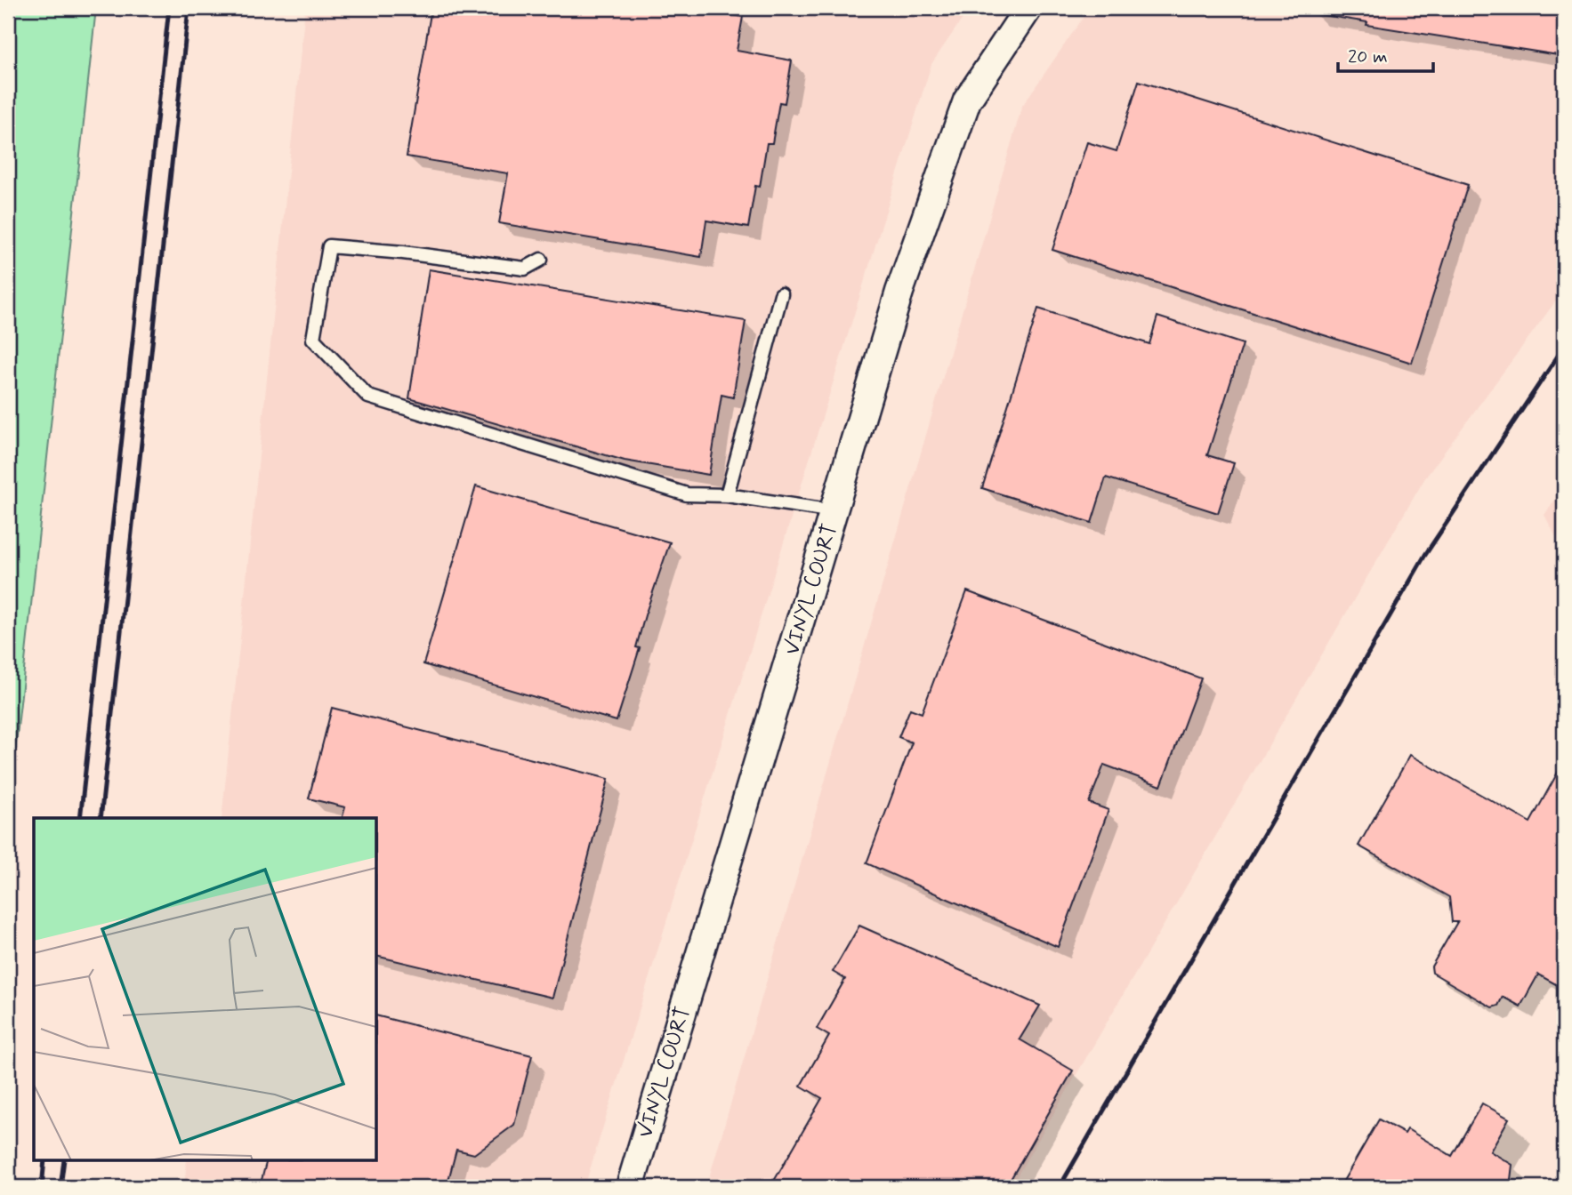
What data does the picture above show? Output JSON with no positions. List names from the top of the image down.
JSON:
{
  "streets": {
    "street": ["VINYL COURT"]
  },
  "scale_bar": "20 m"
}
